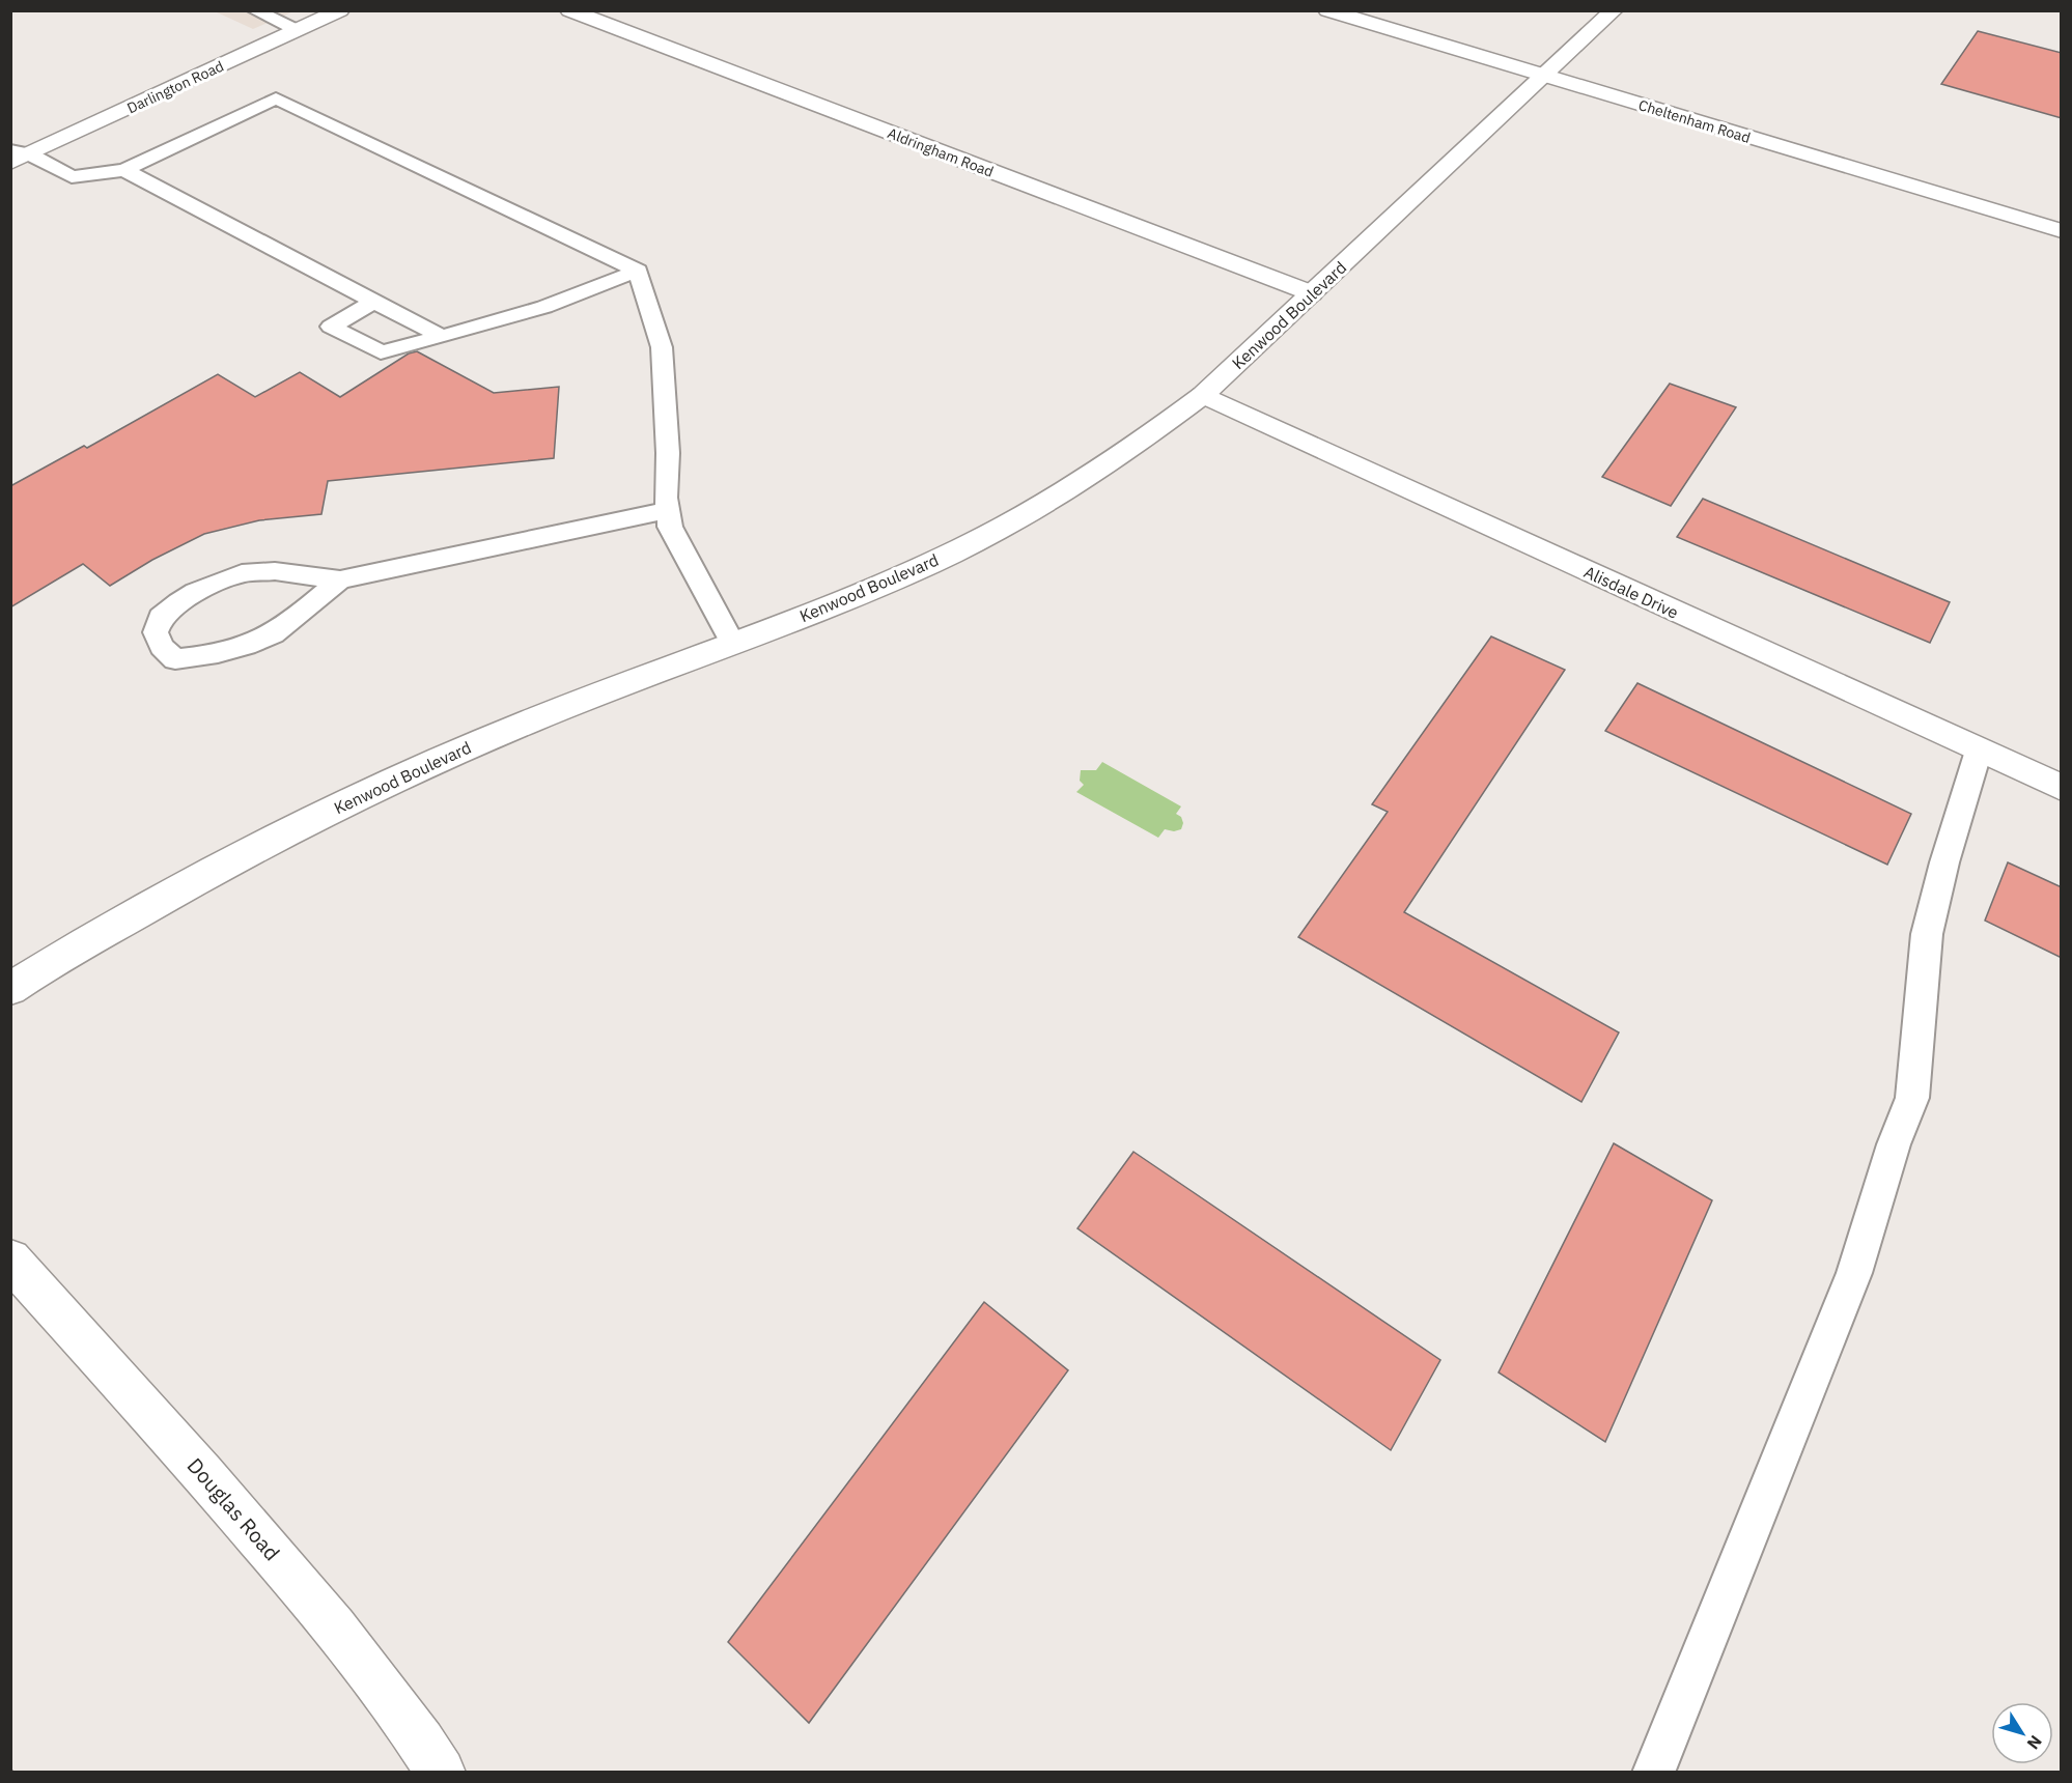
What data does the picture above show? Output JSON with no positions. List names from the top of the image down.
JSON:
{
  "streets": {
    "street": [
      "Darlington Road",
      "Cheltenham Road",
      "Aldringham Road",
      "Kenwood Boulevard",
      "Alisdale Drive",
      "Douglas Road"
    ]
  },
  "crossings": [
    ["Cheltenham Road", "Kenwood Boulevard"],
    ["Aldringham Road", "Kenwood Boulevard"],
    ["Kenwood Boulevard", "Alisdale Drive"]
  ],
  "north": "bottom right"
}
